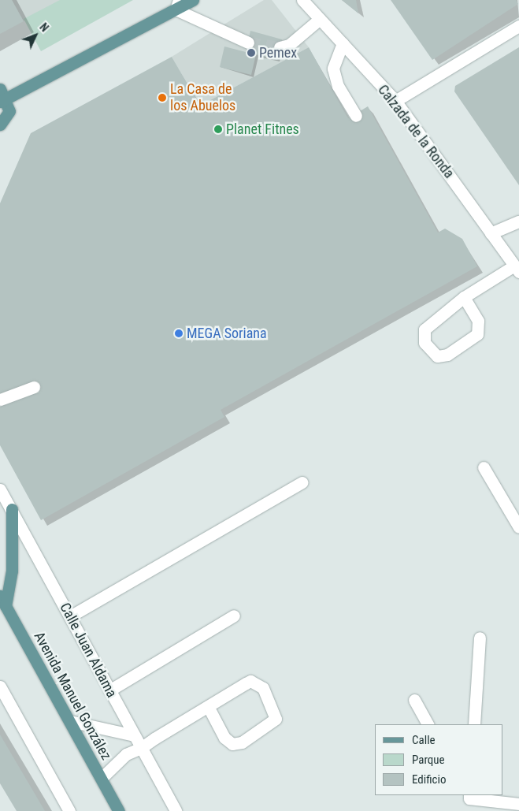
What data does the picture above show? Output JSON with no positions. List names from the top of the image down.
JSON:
{
  "streets": {
    "main road": ["Avenida Manuel González"],
    "street": ["Calzada de la Ronda", "Calle Juan Aldama"]
  },
  "places": [
    "Pemex",
    "La Casa de los Abuelos",
    "Planet Fitnes",
    "MEGA Soriana"
  ],
  "legend": ["Calle", "Parque", "Edificio"],
  "north": "top right"
}
